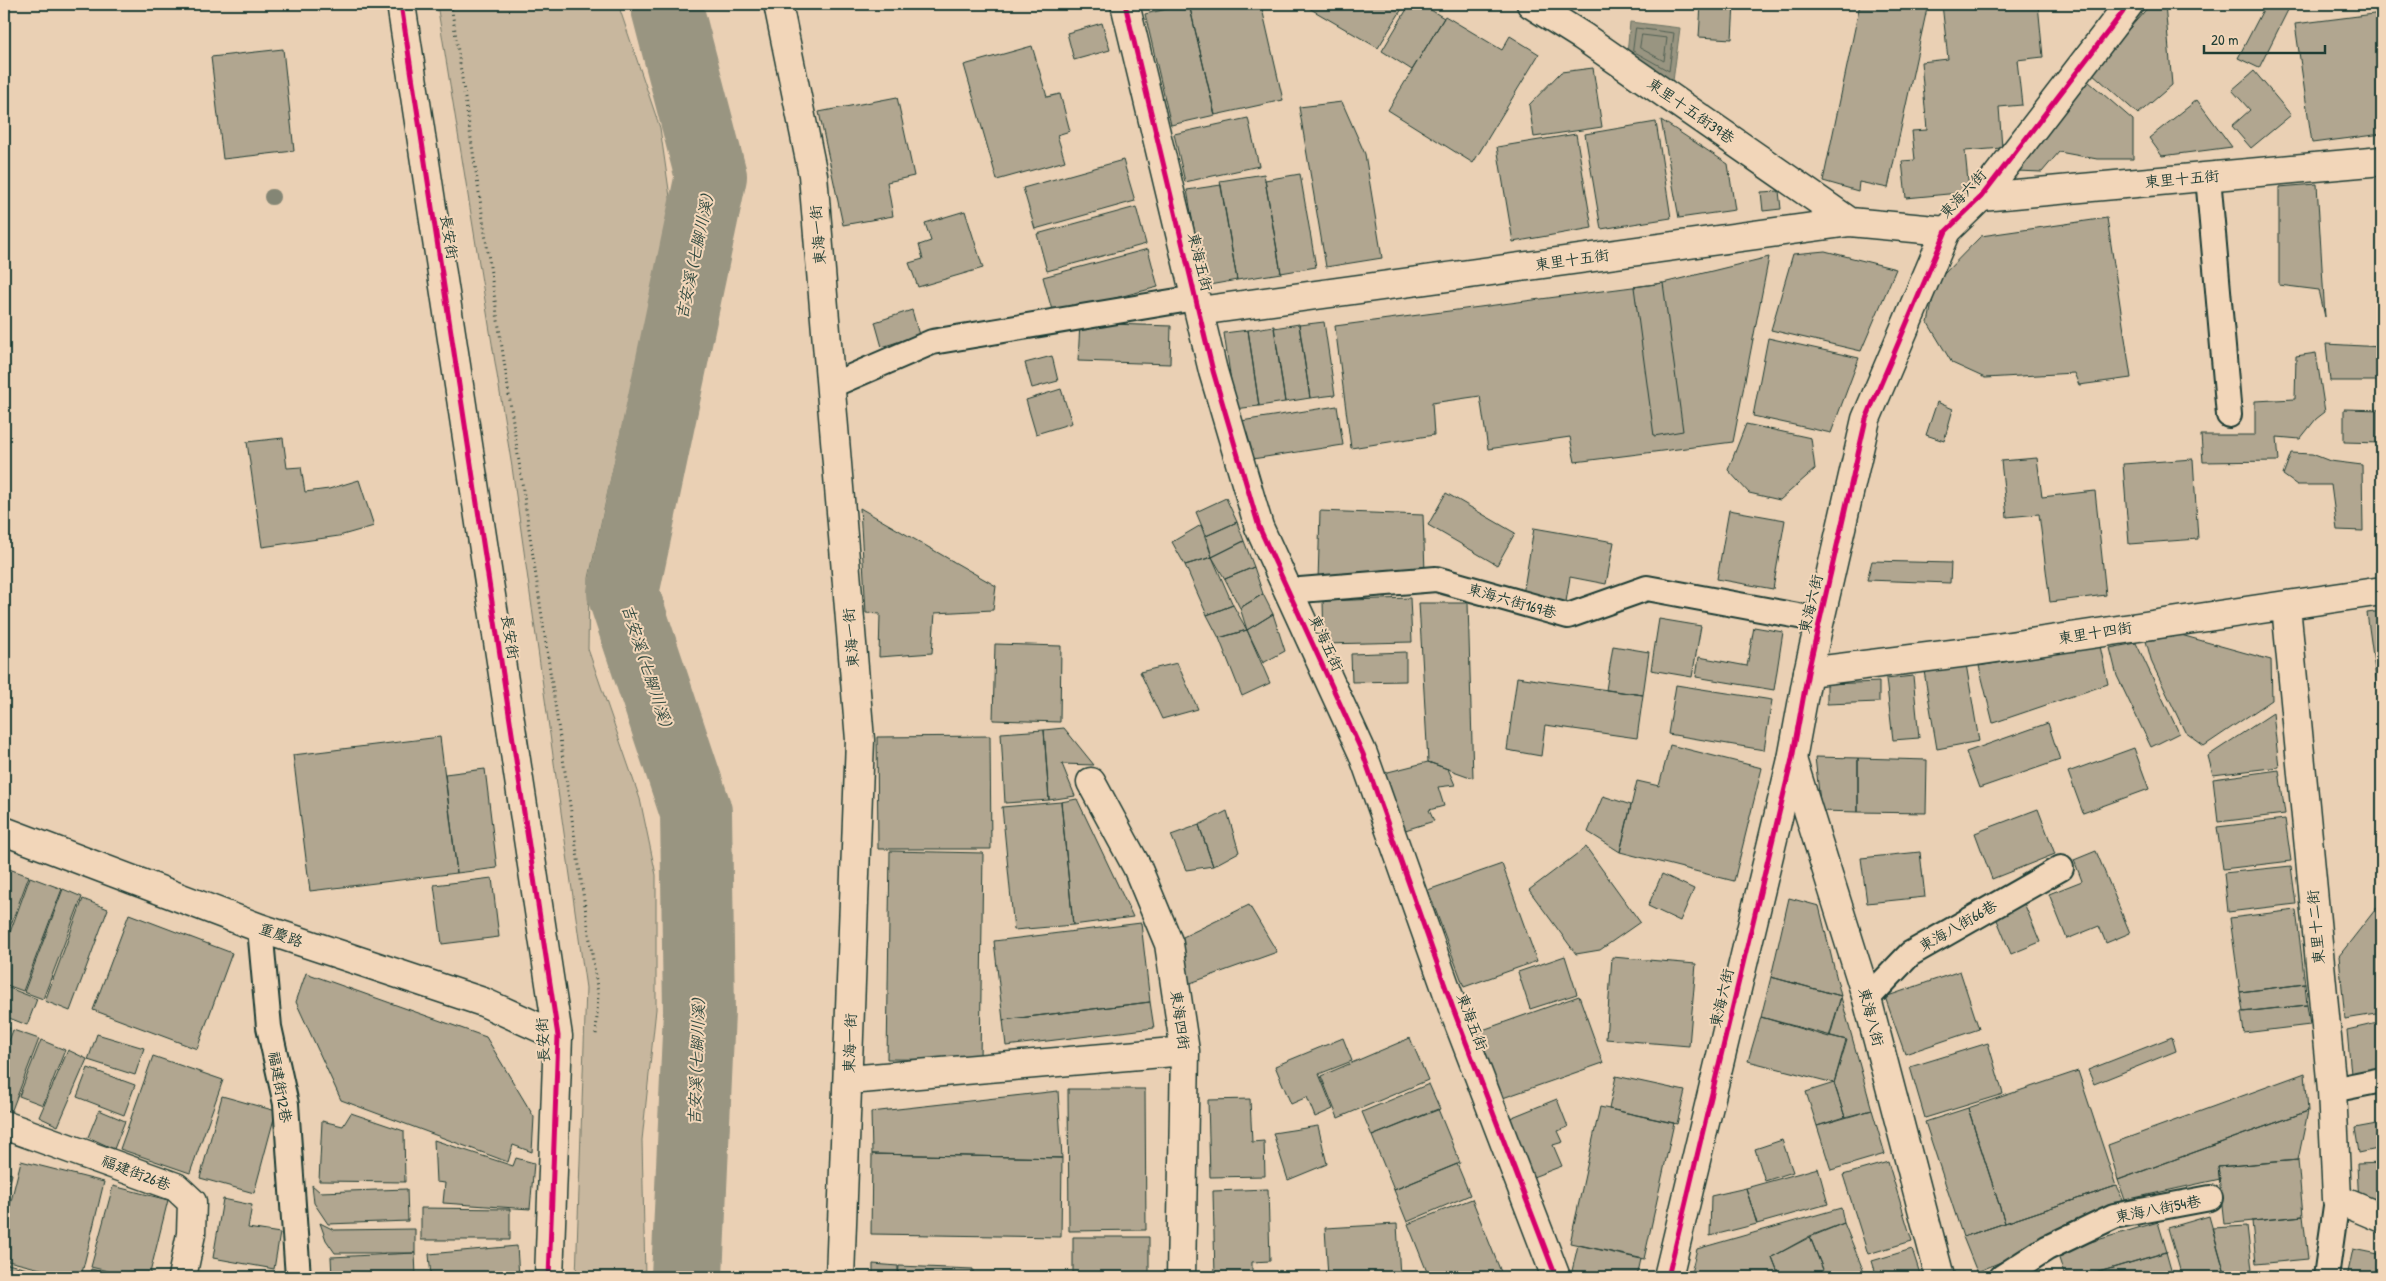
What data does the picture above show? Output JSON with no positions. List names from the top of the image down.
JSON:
{
  "streets": {
    "street": [
      "東里十五街39巷",
      "東里十五街",
      "東海六街",
      "東海一街",
      "長安街",
      "東海五街",
      "東里十四街",
      "東里十二街",
      "重慶路",
      "東海八街",
      "東海四街",
      "福建街26巷"
    ],
    "lane": [
      "東海六街169巷",
      "東海八街66巷",
      "福建街12巷",
      "東海八街54巷"
    ]
  },
  "crossings": [
    ["東里十五街39巷", "東里十五街"],
    ["東里十五街", "東海六街"],
    ["東里十五街", "東海五街"],
    ["東海六街", "東海六街169巷"],
    ["東海六街", "東里十四街"],
    ["東海六街", "東海八街"],
    ["長安街", "重慶路"],
    ["東海五街", "東海六街169巷"],
    ["東里十四街", "東里十二街"],
    ["東海八街66巷", "東海八街"],
    ["重慶路", "福建街12巷"]
  ],
  "water": ["吉安溪 (七腳川溪)"],
  "scale_bar": "20 m"
}
